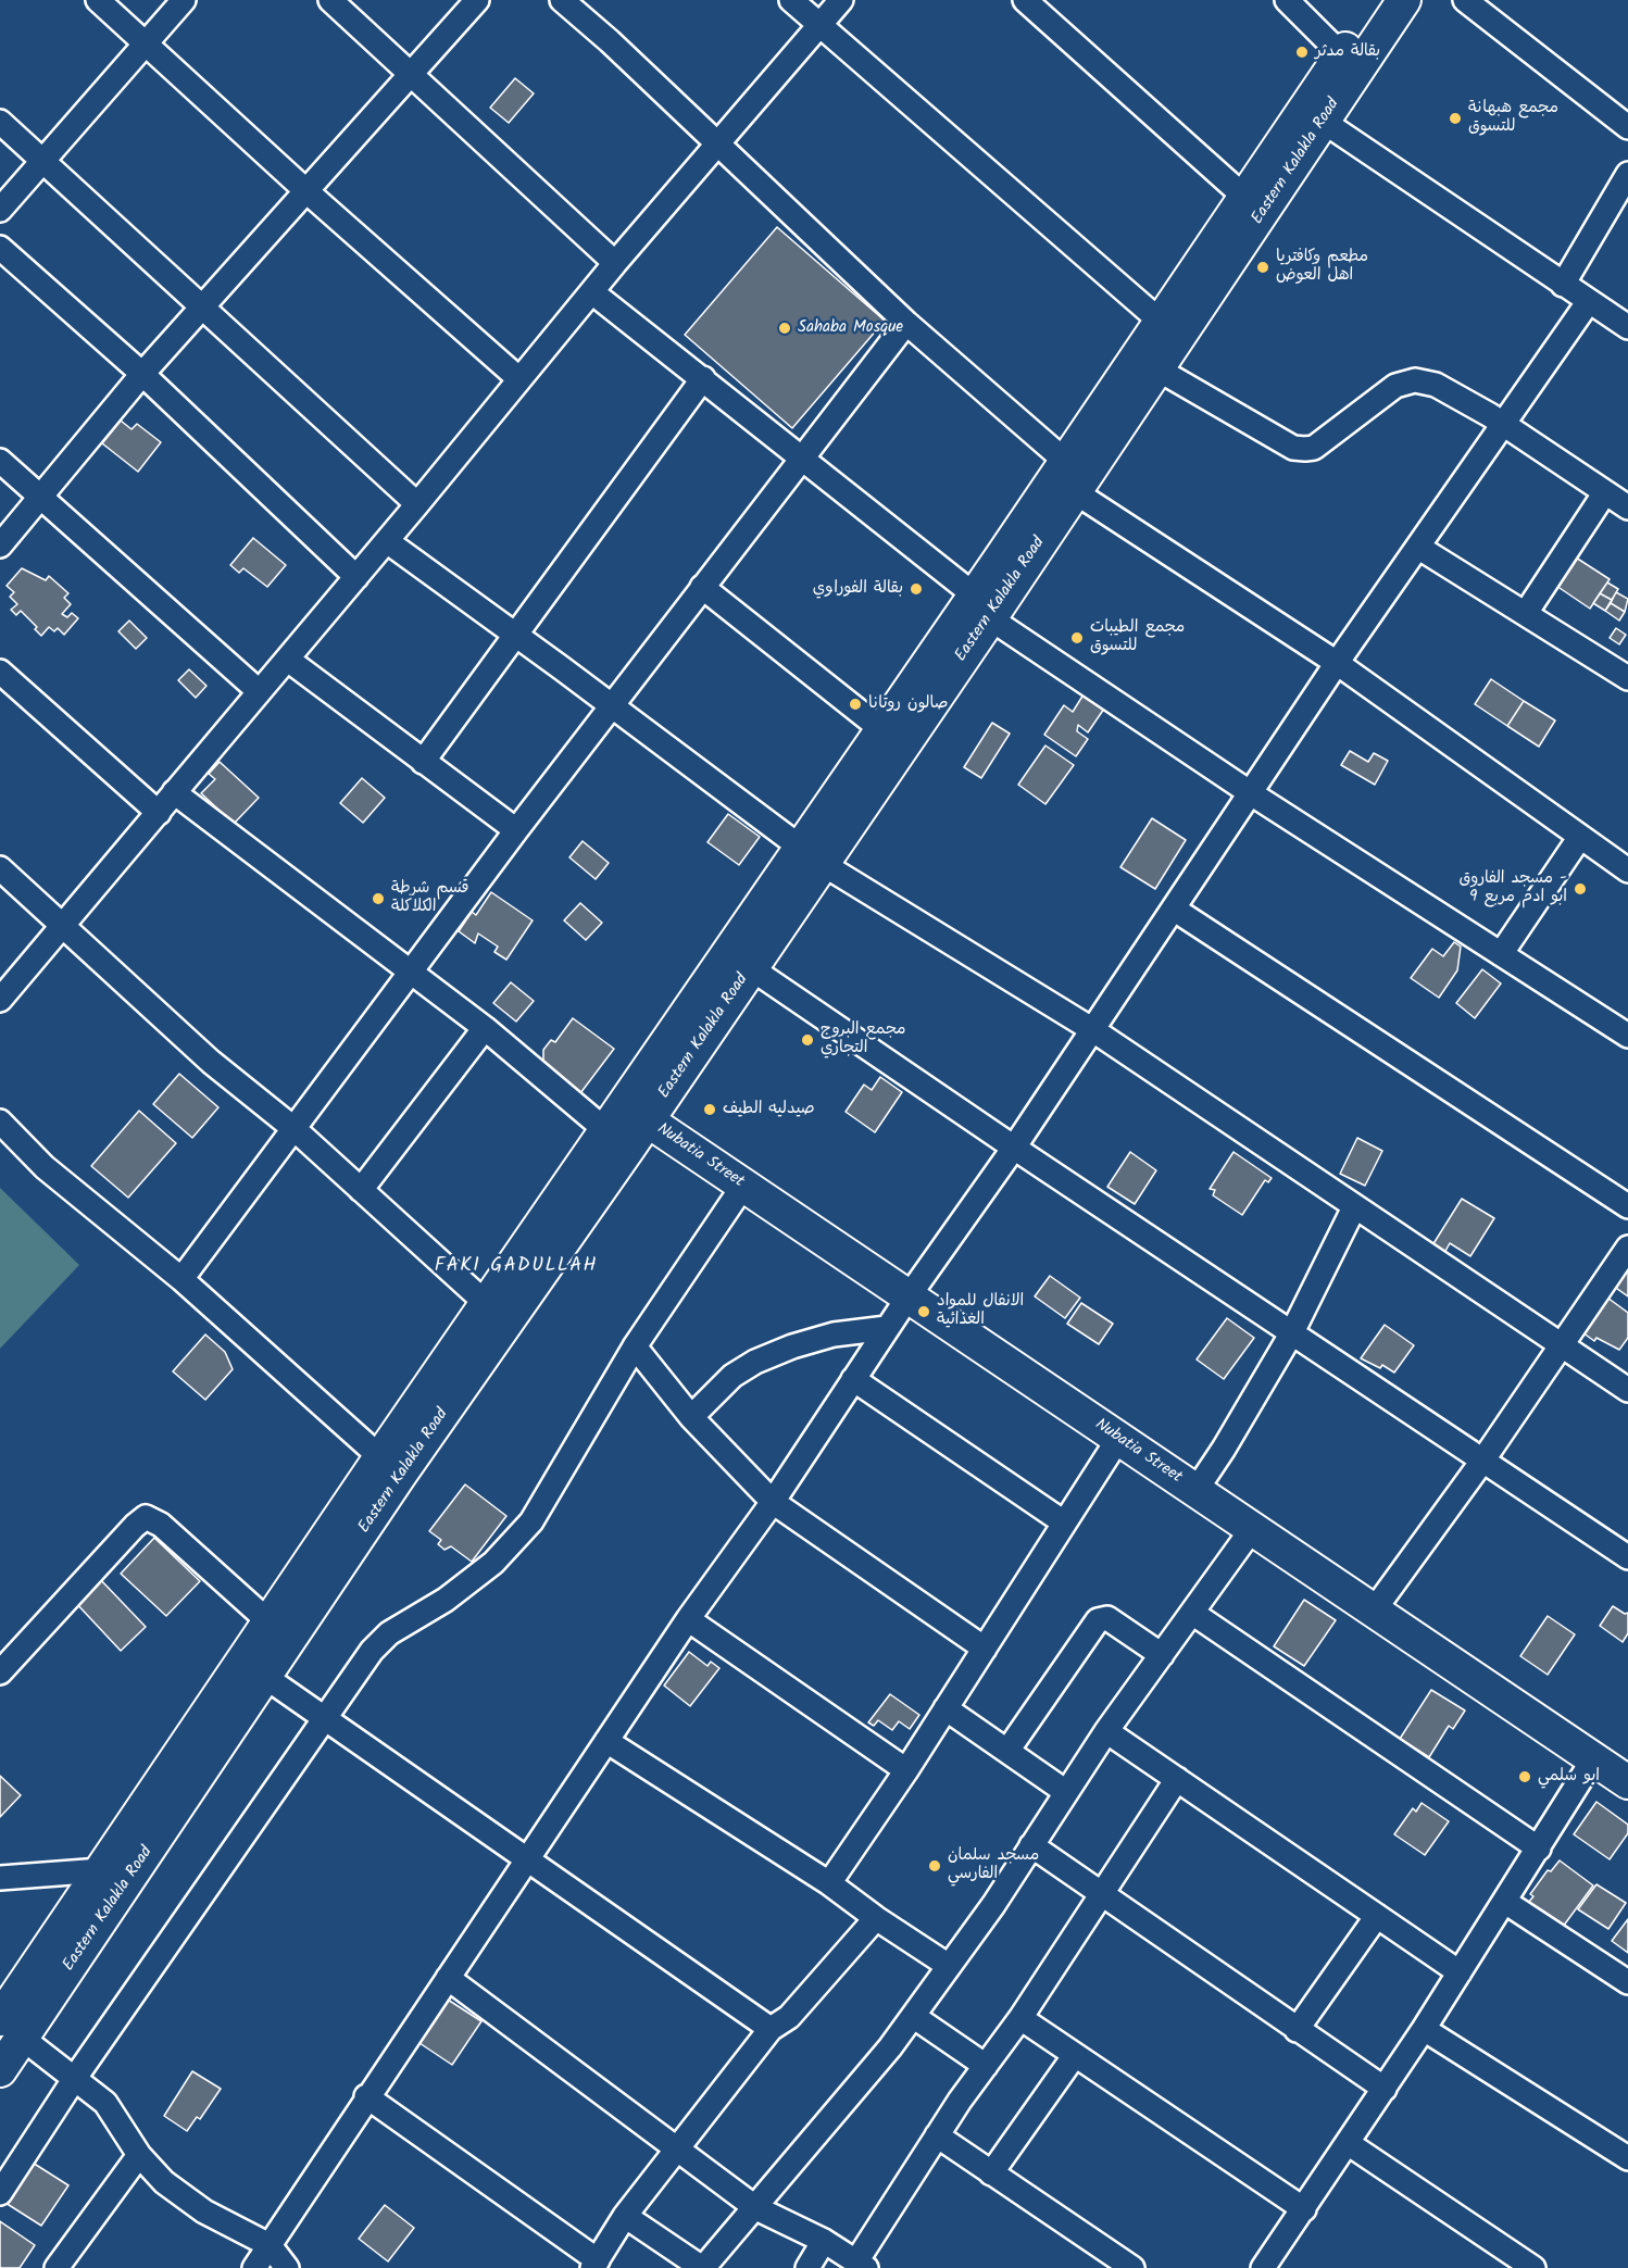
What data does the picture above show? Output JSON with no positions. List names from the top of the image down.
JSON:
{
  "streets": {
    "street": ["Eastern Kalakla Road", "Nubatia Street"]
  },
  "crossings": [
    ["Eastern Kalakla Road", "Nubatia Street"]
  ],
  "districts": ["FAKI GADULLAH"],
  "places": [
    "بقالة مدثر",
    "مجمع هبهانة للتسوق",
    "مطعم وكافتريا اهل العوض",
    "Sahaba Mosque",
    "بقالة الفوراوي",
    "مجمع الطيبات للتسوق",
    "صالون روتانا",
    "مسجد الفاروق - ابو ادم مربع 9",
    "قسم شرطة الكلاكلة",
    "مجمع البروج التجاري",
    "صيدليه الطيف",
    "الانفال للمواد الغذائية",
    "ابو سلمي",
    "مسجد سلمان الفارسي"
  ]
}
